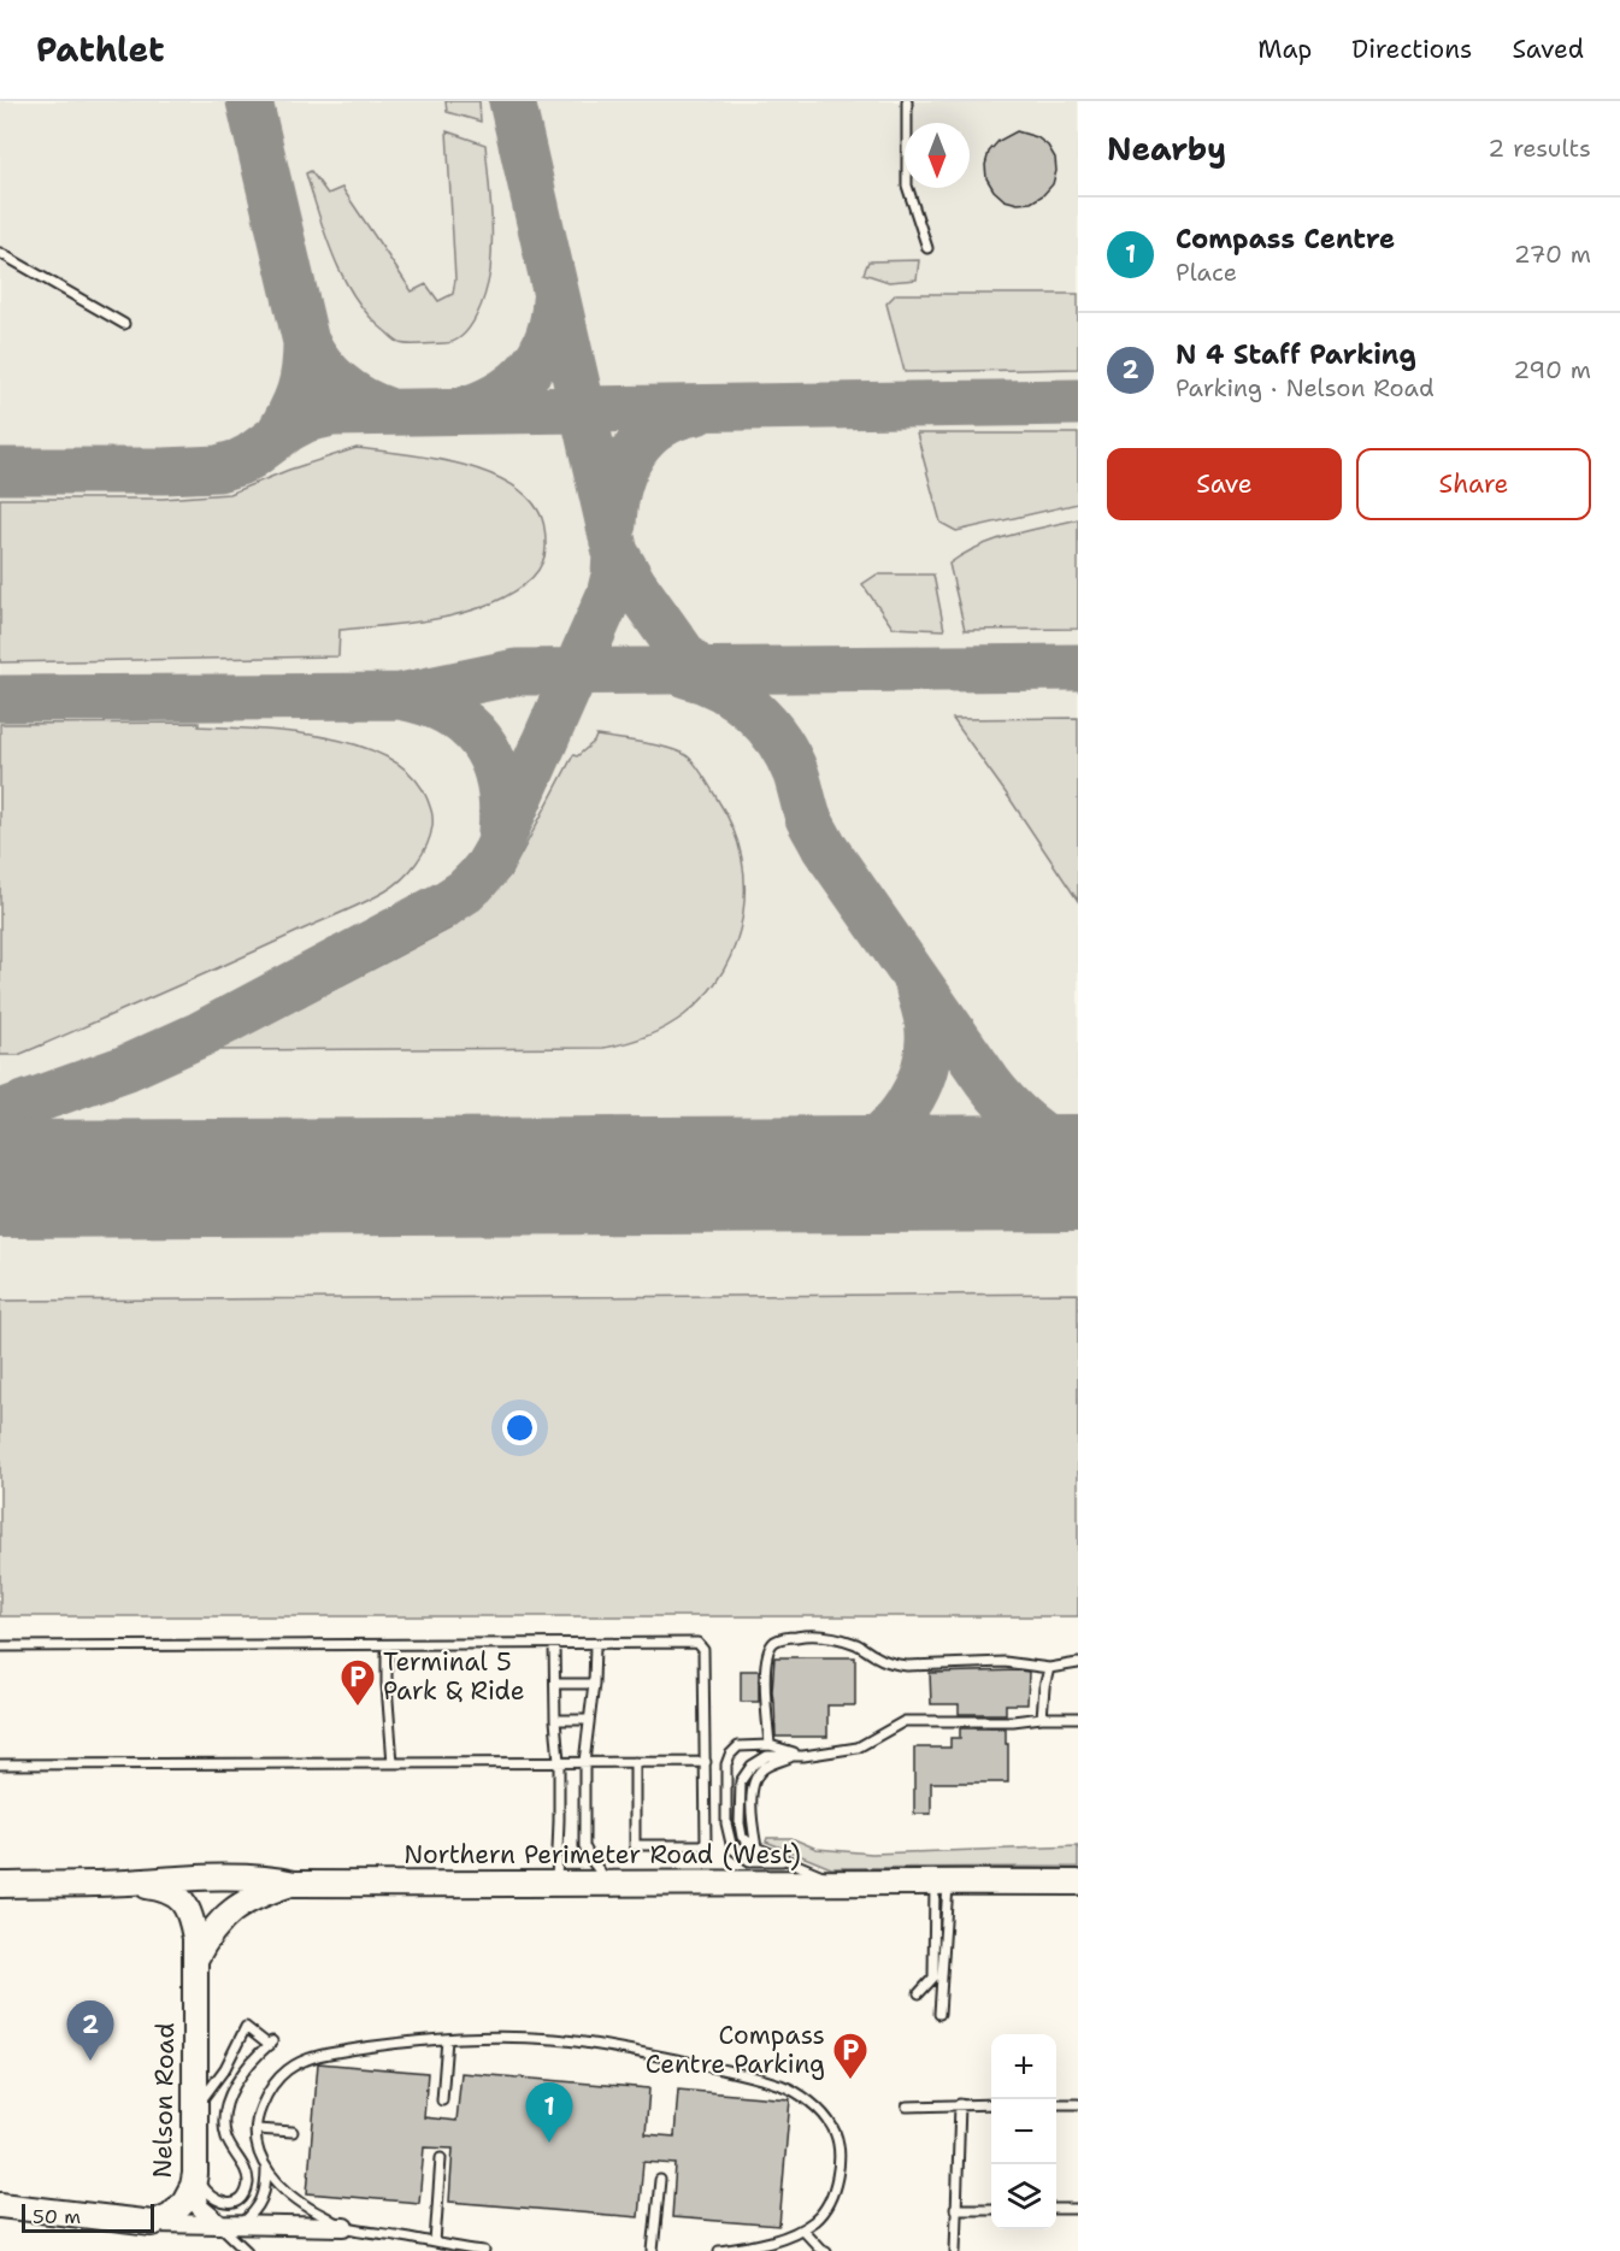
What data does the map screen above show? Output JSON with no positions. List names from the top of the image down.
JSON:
{
  "streets": {
    "street": ["Northern Perimeter Road (West)", "Nelson Road"]
  },
  "crossings": [
    ["Northern Perimeter Road (West)", "Nelson Road"]
  ],
  "places": {
    "parking": ["Terminal 5 Park & Ride", "Compass Centre Parking"]
  },
  "scale_bar": "50 m",
  "north": "bottom",
  "page": {
    "header": "Pathlet",
    "nav": ["Map", "Directions", "Saved"],
    "heading": ["Nearby", "2 results"],
    "list": [
      {
        "mark": "1",
        "name": "Compass Centre",
        "note": "Place",
        "value": "270 m"
      },
      {
        "mark": "2",
        "name": "N 4 Staff Parking",
        "note": "Parking · Nelson Road",
        "value": "290 m"
      }
    ],
    "buttons": ["Save", "Share"],
    "pins": ["2", "1"],
    "map_buttons": ["+", "−"],
    "scale": "50 m"
  }
}
